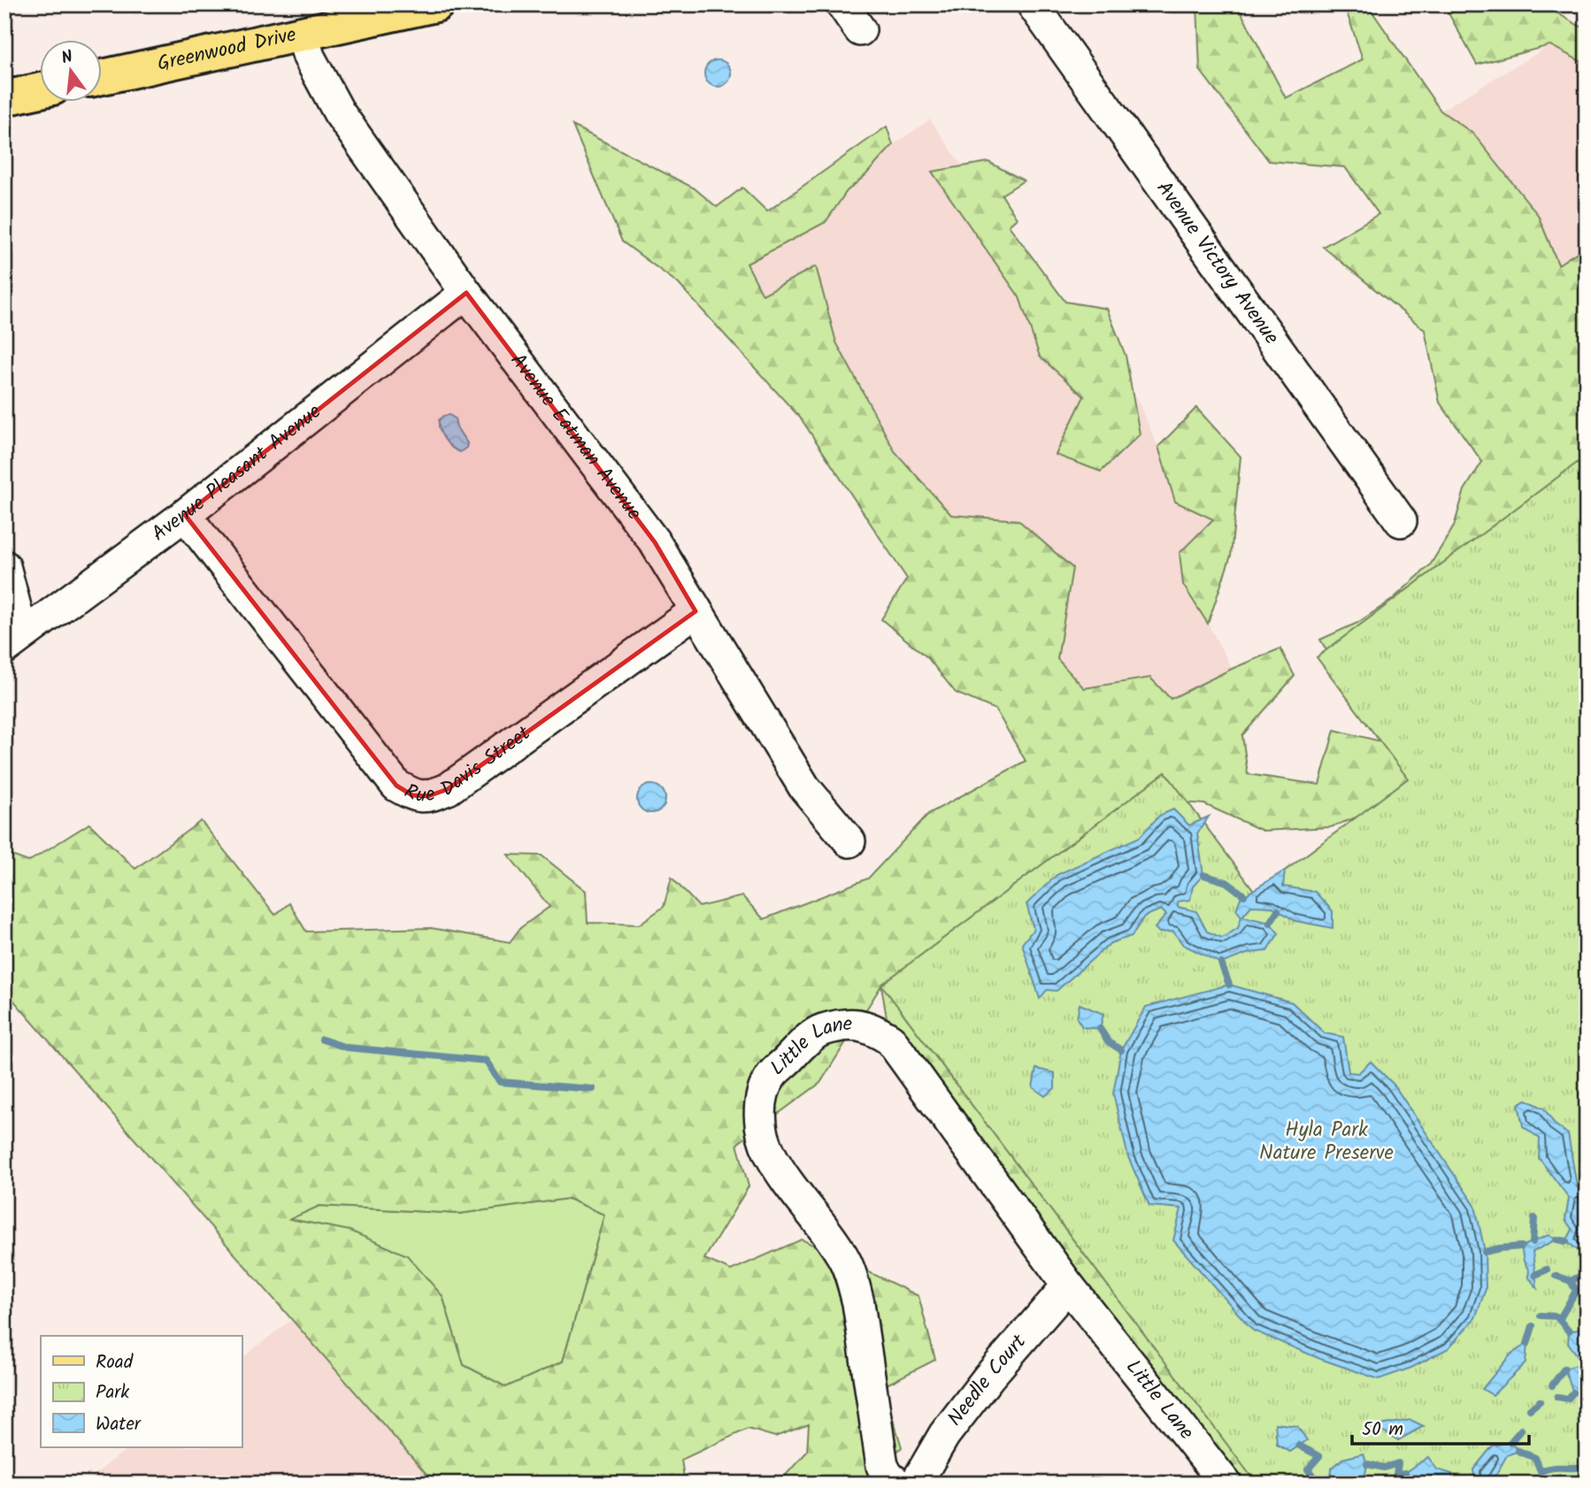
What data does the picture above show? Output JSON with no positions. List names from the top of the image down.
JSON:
{
  "streets": {
    "main road": ["Greenwood Drive"],
    "street": [
      "Avenue Victory Avenue",
      "Avenue Eatman Avenue",
      "Avenue Pleasant Avenue",
      "Rue Davis Street",
      "Little Lane",
      "Needle Court"
    ]
  },
  "crossings": [
    ["Greenwood Drive", "Avenue Eatman Avenue"],
    ["Avenue Eatman Avenue", "Avenue Pleasant Avenue"],
    ["Avenue Eatman Avenue", "Rue Davis Street"],
    ["Avenue Pleasant Avenue", "Rue Davis Street"],
    ["Little Lane", "Needle Court"]
  ],
  "parks": ["Hyla Park Nature Preserve"],
  "legend": ["Road", "Park", "Water"],
  "scale_bar": "50 m",
  "north": "top"
}
